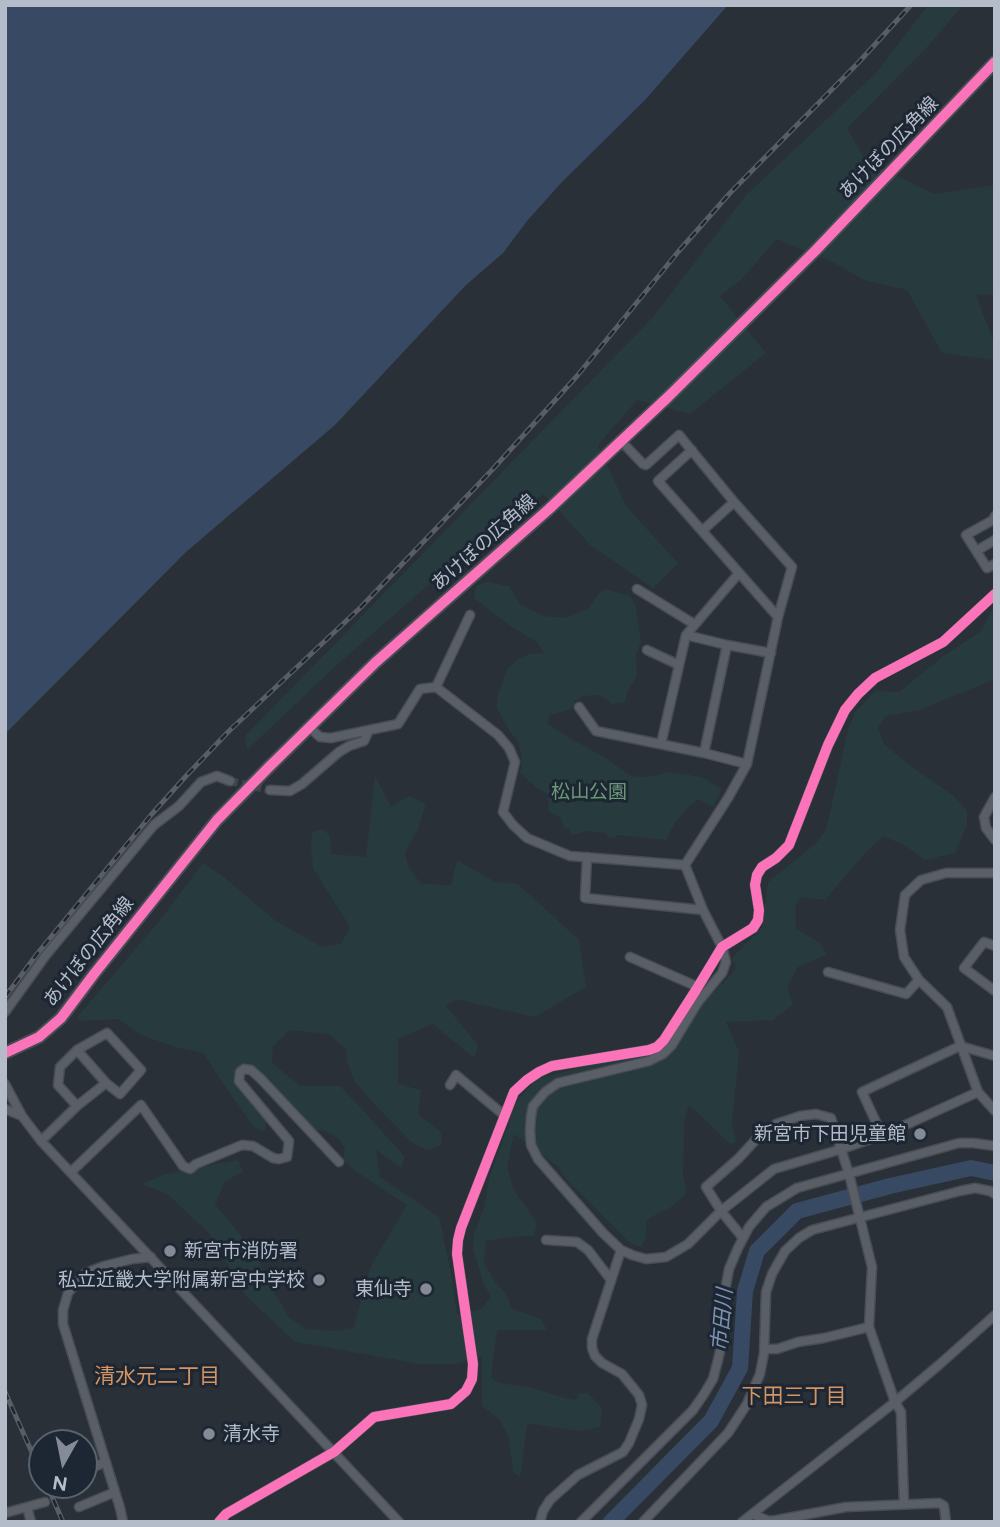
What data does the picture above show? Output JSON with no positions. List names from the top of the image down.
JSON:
{
  "streets": {
    "main road": ["あけぼの広角線"]
  },
  "districts": ["清水元二丁目", "下田三丁目"],
  "water": ["市田川"],
  "parks": ["松山公園"],
  "places": [
    "新宮市下田児童館",
    "新宮市消防署",
    "私立近畿大学附属新宮中学校",
    "東仙寺",
    "清水寺"
  ],
  "north": "bottom"
}
